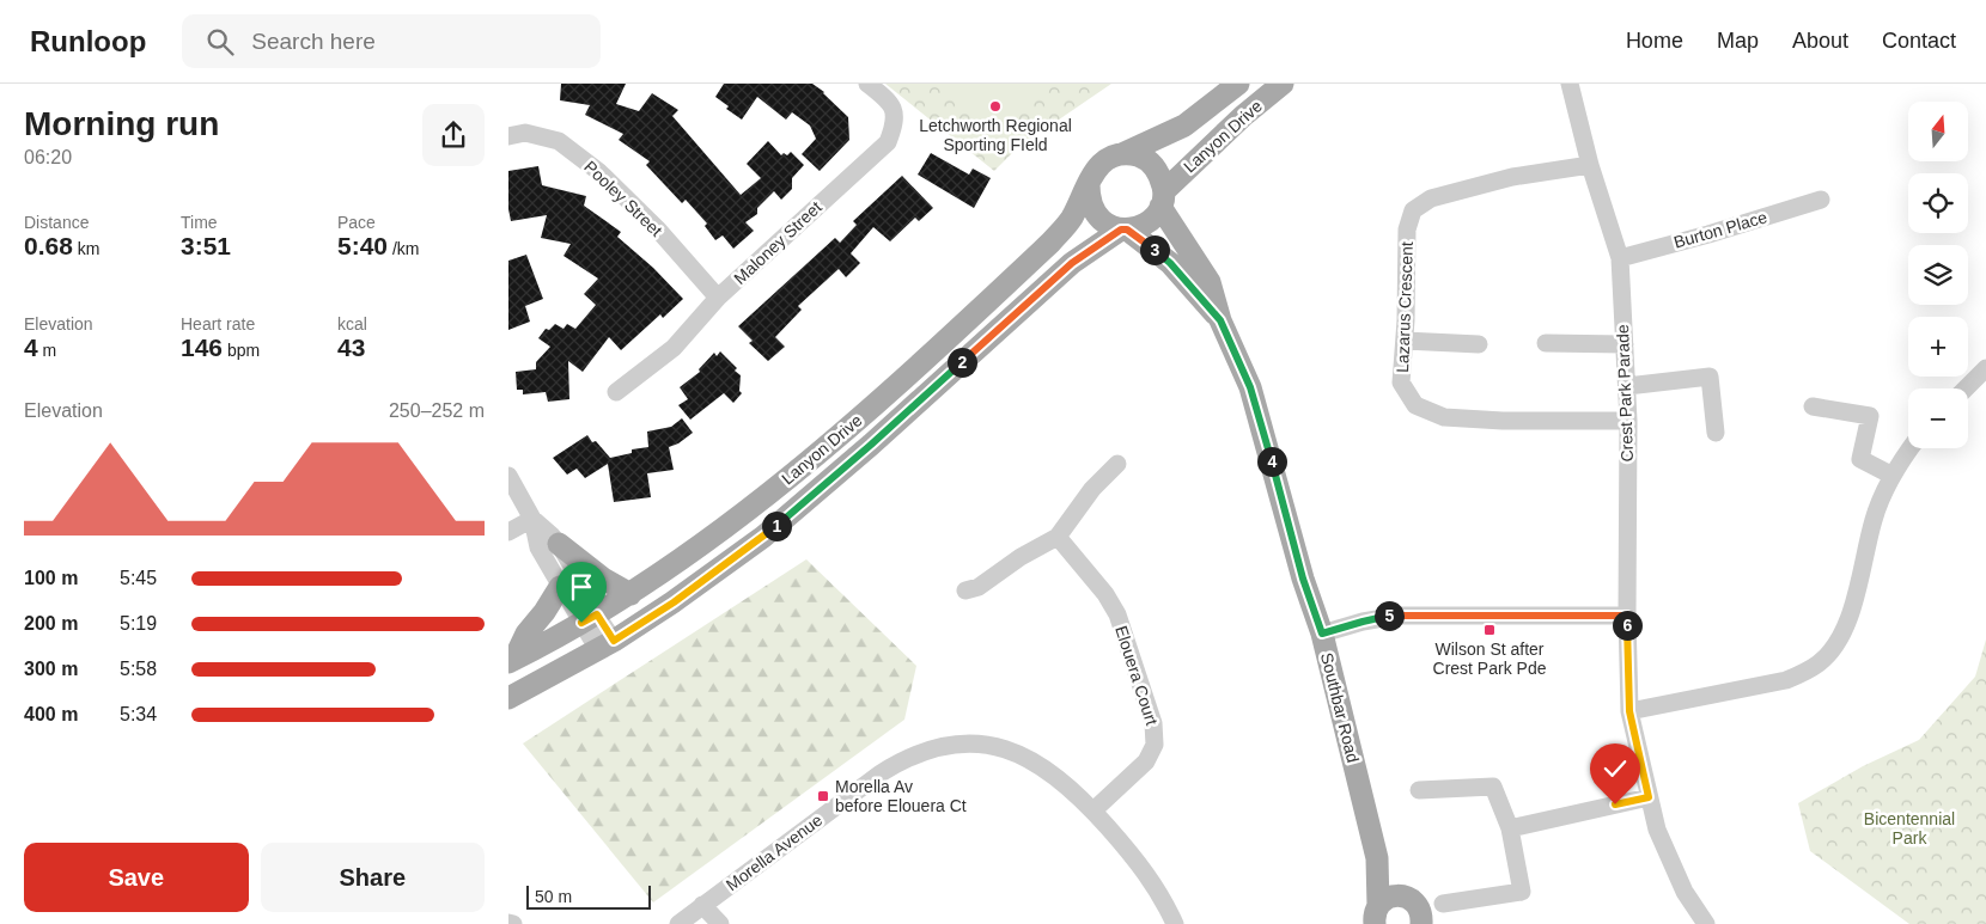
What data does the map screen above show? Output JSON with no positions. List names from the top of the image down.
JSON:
{
  "streets": {
    "main road": ["Lanyon Drive", "Southbar Road"],
    "street": [
      "Pooley Street",
      "Burton Place",
      "Maloney Street",
      "Lazarus Crescent",
      "Crest Park Parade",
      "Elouera Court",
      "Morella Avenue"
    ]
  },
  "crossings": [
    ["Lanyon Drive", "Southbar Road"],
    ["Pooley Street", "Maloney Street"],
    ["Burton Place", "Crest Park Parade"],
    ["Lazarus Crescent", "Crest Park Parade"],
    ["Elouera Court", "Morella Avenue"]
  ],
  "parks": ["Bicentennial Park"],
  "places": {
    "other": ["Letchworth Regional Sporting FIeld"],
    "transit": ["Wilson St after Crest Park Pde", "Morella Av before Elouera Ct"]
  },
  "scale_bar": "50 m",
  "north": "top",
  "page": {
    "header": "Runloop",
    "search": "Search here",
    "nav": [
      "Home",
      "Map",
      "About",
      "Contact"
    ],
    "heading": ["Morning run", "06:20"],
    "map_buttons": ["+", "−"],
    "stats": [
      ["Distance", "0.68 km"],
      ["Time", "3:51"],
      ["Pace", "5:40 /km"],
      ["Elevation", "4 m"],
      ["Heart rate", "146 bpm"],
      ["kcal", "43"]
    ],
    "pins": [
      "3",
      "2",
      "4",
      "1",
      "5",
      "6"
    ],
    "chart": ["Elevation", "250–252 m"],
    "list": [
      {
        "name": "100 m",
        "note": "5:45"
      },
      {
        "name": "200 m",
        "note": "5:19"
      },
      {
        "name": "300 m",
        "note": "5:58"
      },
      {
        "name": "400 m",
        "note": "5:34"
      }
    ],
    "buttons": ["Save", "Share"],
    "scale": "50 m"
  }
}
